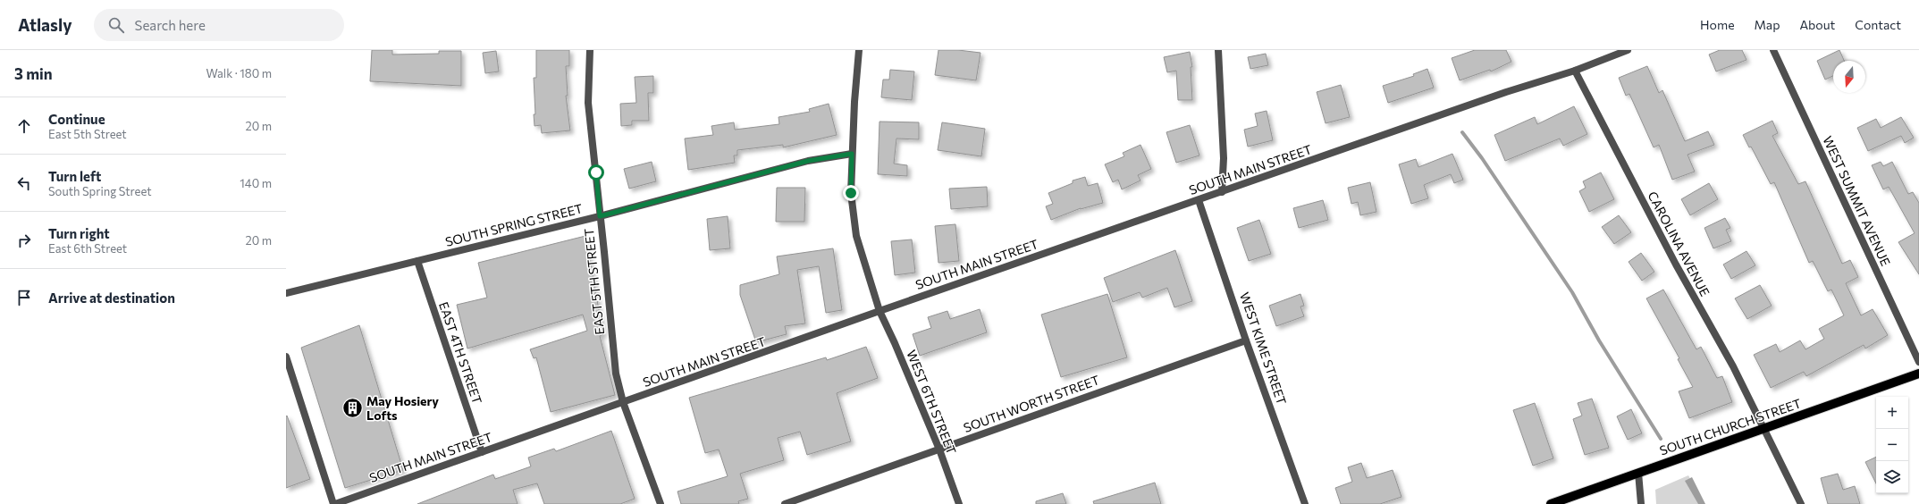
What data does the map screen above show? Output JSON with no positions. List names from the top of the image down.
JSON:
{
  "streets": {
    "main road": ["SOUTH CHURCH STREET"],
    "street": [
      "SOUTH MAIN STREET",
      "WEST SUMMIT AVENUE",
      "SOUTH SPRING STREET",
      "CAROLINA AVENUE",
      "EAST 5TH STREET",
      "WEST KIME STREET",
      "EAST 4TH STREET",
      "WEST 6TH STREET",
      "SOUTH WORTH STREET"
    ]
  },
  "crossings": [
    ["SOUTH MAIN STREET", "CAROLINA AVENUE"],
    ["SOUTH MAIN STREET", "EAST 5TH STREET"],
    ["SOUTH MAIN STREET", "WEST KIME STREET"],
    ["SOUTH MAIN STREET", "EAST 4TH STREET"],
    ["SOUTH MAIN STREET", "WEST 6TH STREET"],
    ["SOUTH SPRING STREET", "EAST 5TH STREET"],
    ["SOUTH SPRING STREET", "EAST 4TH STREET"],
    ["SOUTH SPRING STREET", "WEST 6TH STREET"],
    ["CAROLINA AVENUE", "SOUTH CHURCH STREET"],
    ["WEST KIME STREET", "SOUTH WORTH STREET"],
    ["WEST 6TH STREET", "SOUTH WORTH STREET"]
  ],
  "places": {
    "building": ["May Hosiery Lofts"]
  },
  "north": "bottom",
  "page": {
    "header": "Atlasly",
    "search": "Search here",
    "nav": [
      "Home",
      "Map",
      "About",
      "Contact"
    ],
    "heading": ["3 min", "Walk · 180 m"],
    "list": [
      ["Continue", "East 5th Street", "20 m"],
      ["Turn left", "South Spring Street", "140 m"],
      ["Turn right", "East 6th Street", "20 m"],
      "Arrive at destination"
    ],
    "map_buttons": ["+", "−"]
  }
}
